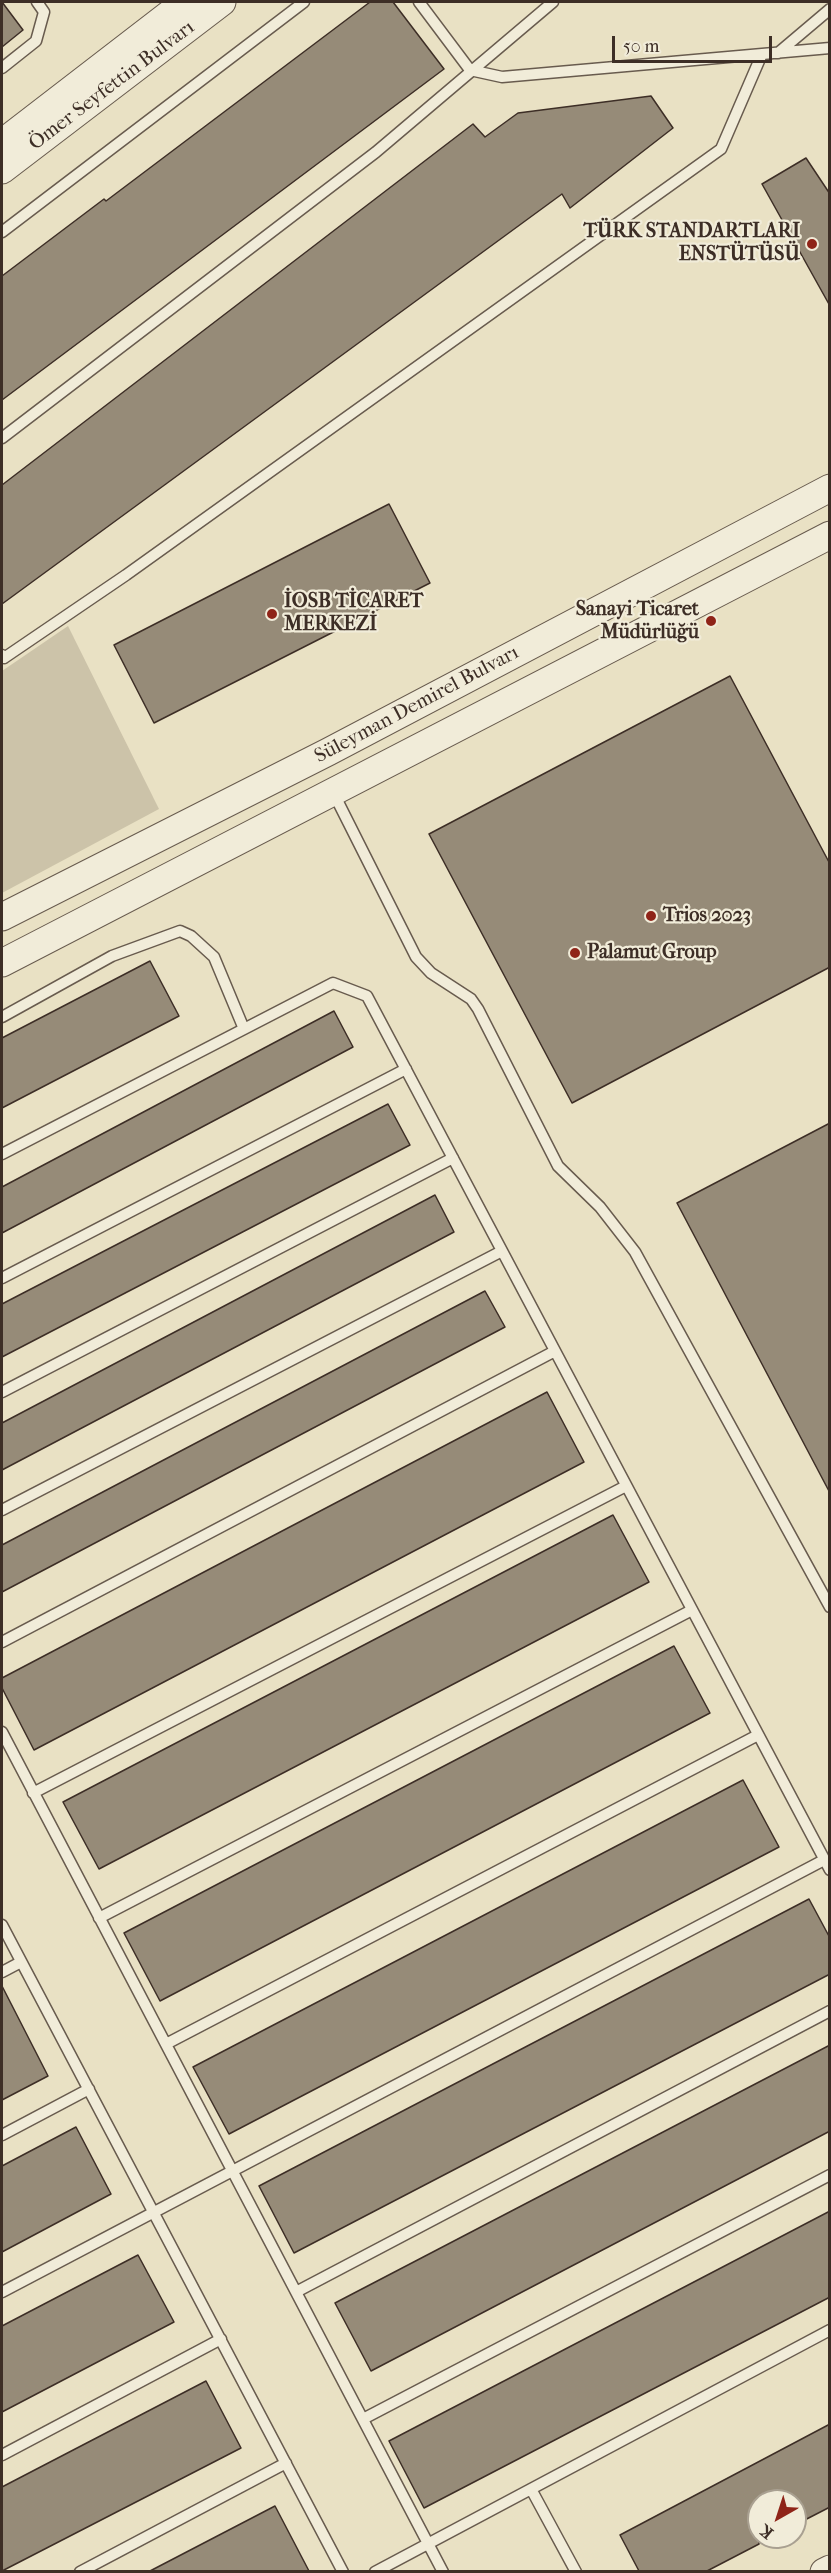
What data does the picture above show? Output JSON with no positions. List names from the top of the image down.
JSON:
{
  "streets": {
    "street": ["Ömer Seyfettin Bulvarı", "Süleyman Demirel Bulvarı"]
  },
  "places": [
    "TÜRK STANDARTLARI ENSTÜTÜSÜ",
    "İOSB TİCARET MERKEZİ",
    "Sanayi Ticaret Müdürlüğü",
    "Trios 2023",
    "Palamut Group"
  ],
  "scale_bar": "50 m",
  "north": "bottom left"
}
